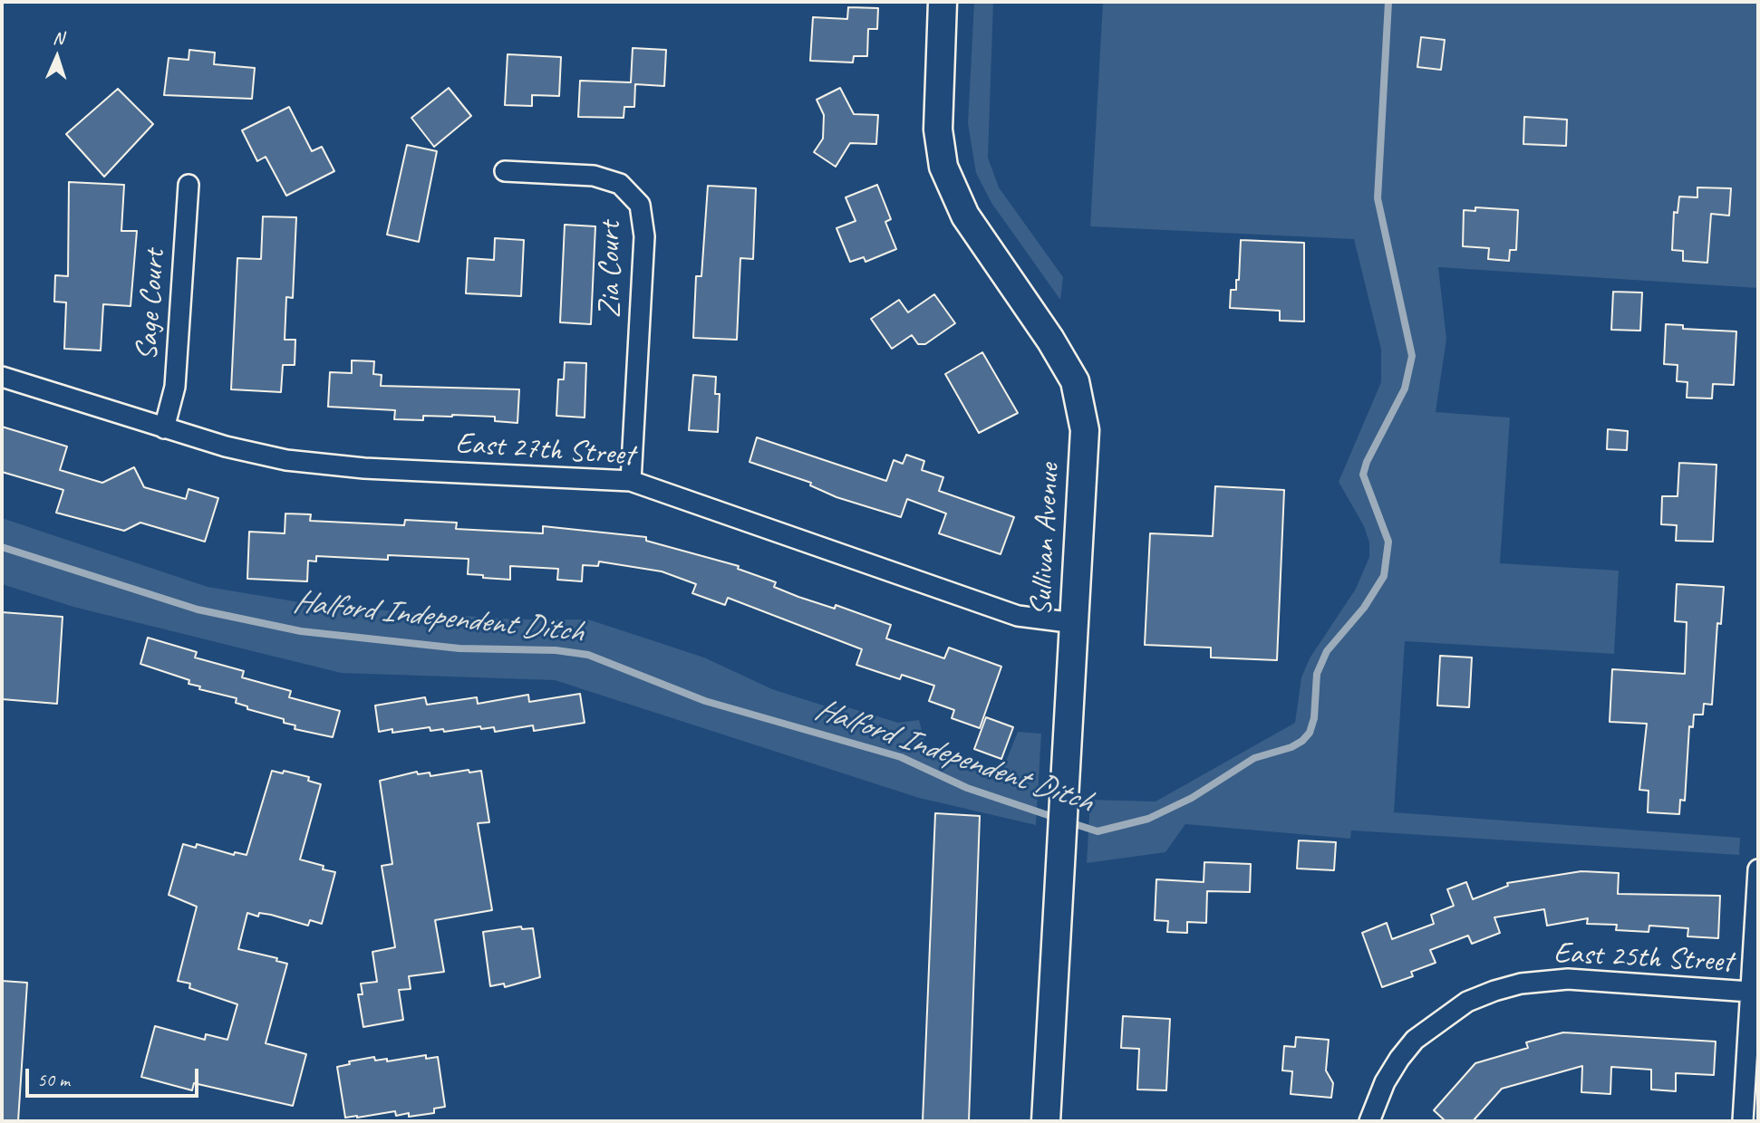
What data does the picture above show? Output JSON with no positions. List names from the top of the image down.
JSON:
{
  "streets": {
    "main road": ["Sullivan Avenue"],
    "street": [
      "Zia Court",
      "Sage Court",
      "East 27th Street",
      "East 25th Street"
    ]
  },
  "crossings": [
    ["Zia Court", "East 27th Street"],
    ["Sage Court", "East 27th Street"],
    ["East 27th Street", "Sullivan Avenue"]
  ],
  "water": ["Halford Independent Ditch"],
  "scale_bar": "50 m",
  "north": "top"
}
